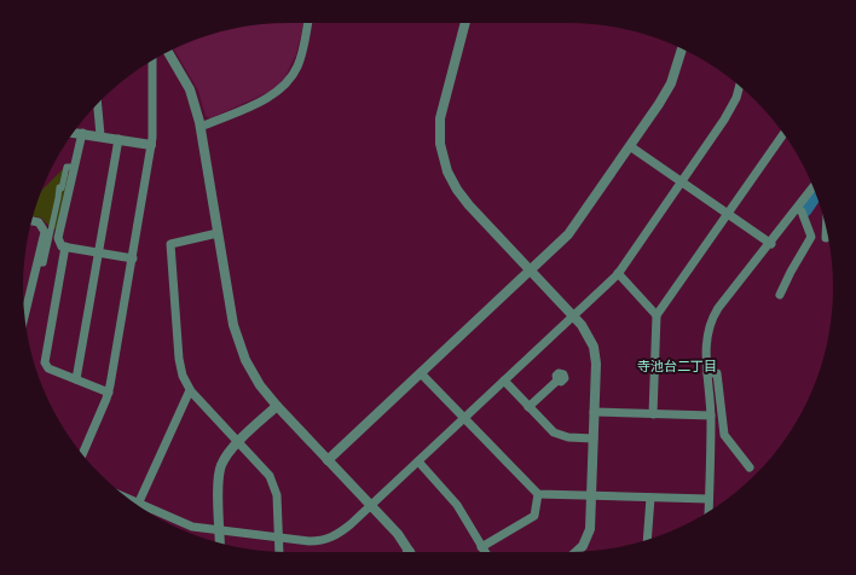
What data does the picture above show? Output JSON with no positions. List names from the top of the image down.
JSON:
{
  "districts": ["寺池台二丁目"]
}
